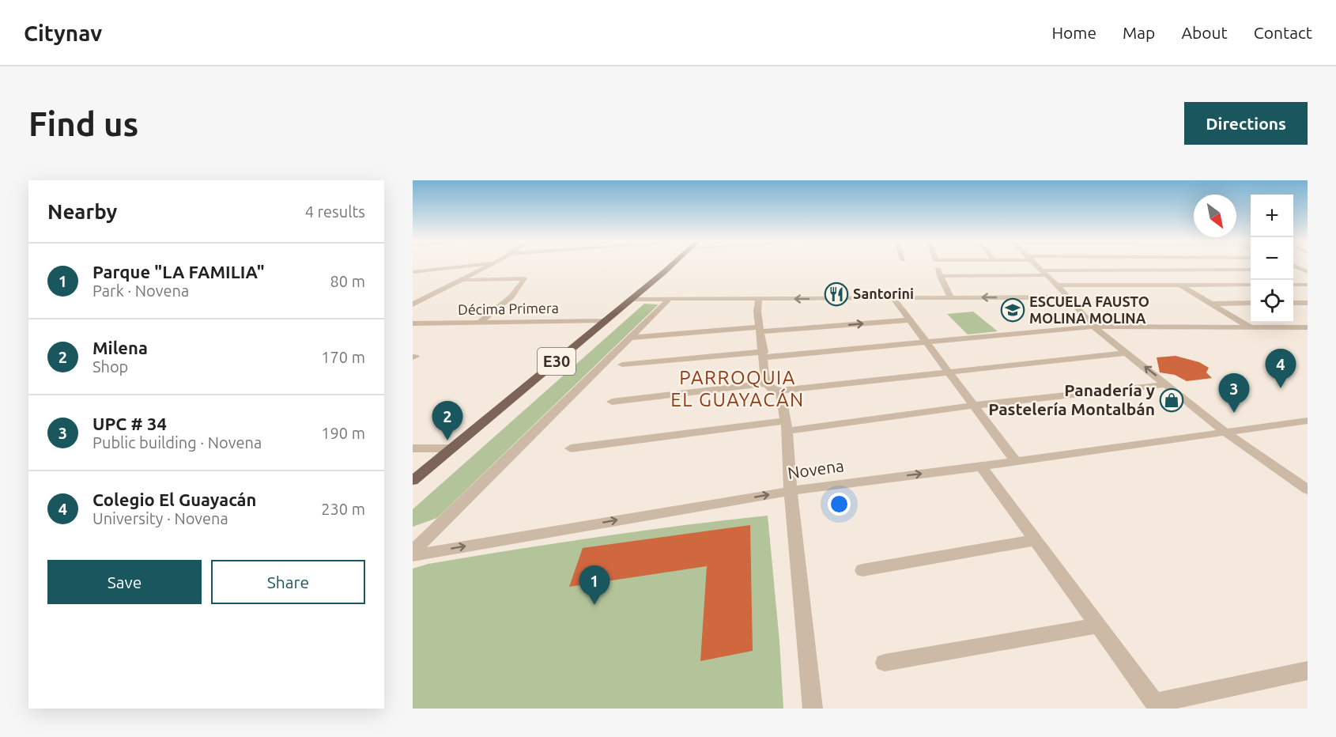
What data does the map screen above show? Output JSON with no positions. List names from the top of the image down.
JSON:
{
  "streets": {
    "main road": ["E30"],
    "street": ["Décima Primera", "Novena"]
  },
  "crossings": [
    ["Décima Primera", "E30"]
  ],
  "districts": ["PARROQUIA EL GUAYACÁN"],
  "places": {
    "restaurant": ["Santorini"],
    "school or university": ["ESCUELA FAUSTO MOLINA MOLINA"],
    "shop": ["Panadería y Pastelería Montalbán"]
  },
  "north": "bottom right",
  "page": {
    "header": "Citynav",
    "nav": [
      "Home",
      "Map",
      "About",
      "Contact"
    ],
    "buttons": [
      "Directions",
      ["Save", "Share"]
    ],
    "title": "Find us",
    "heading": ["Nearby", "4 results"],
    "map_buttons": ["+", "−"],
    "list": [
      {
        "mark": "1",
        "name": "Parque \"LA FAMILIA\"",
        "note": "Park · Novena",
        "value": "80 m"
      },
      {
        "mark": "2",
        "name": "Milena",
        "note": "Shop",
        "value": "170 m"
      },
      {
        "mark": "3",
        "name": "UPC # 34",
        "note": "Public building · Novena",
        "value": "190 m"
      },
      {
        "mark": "4",
        "name": "Colegio El Guayacán",
        "note": "University · Novena",
        "value": "230 m"
      }
    ],
    "pins": [
      "4",
      "3",
      "2",
      "1"
    ]
  }
}
